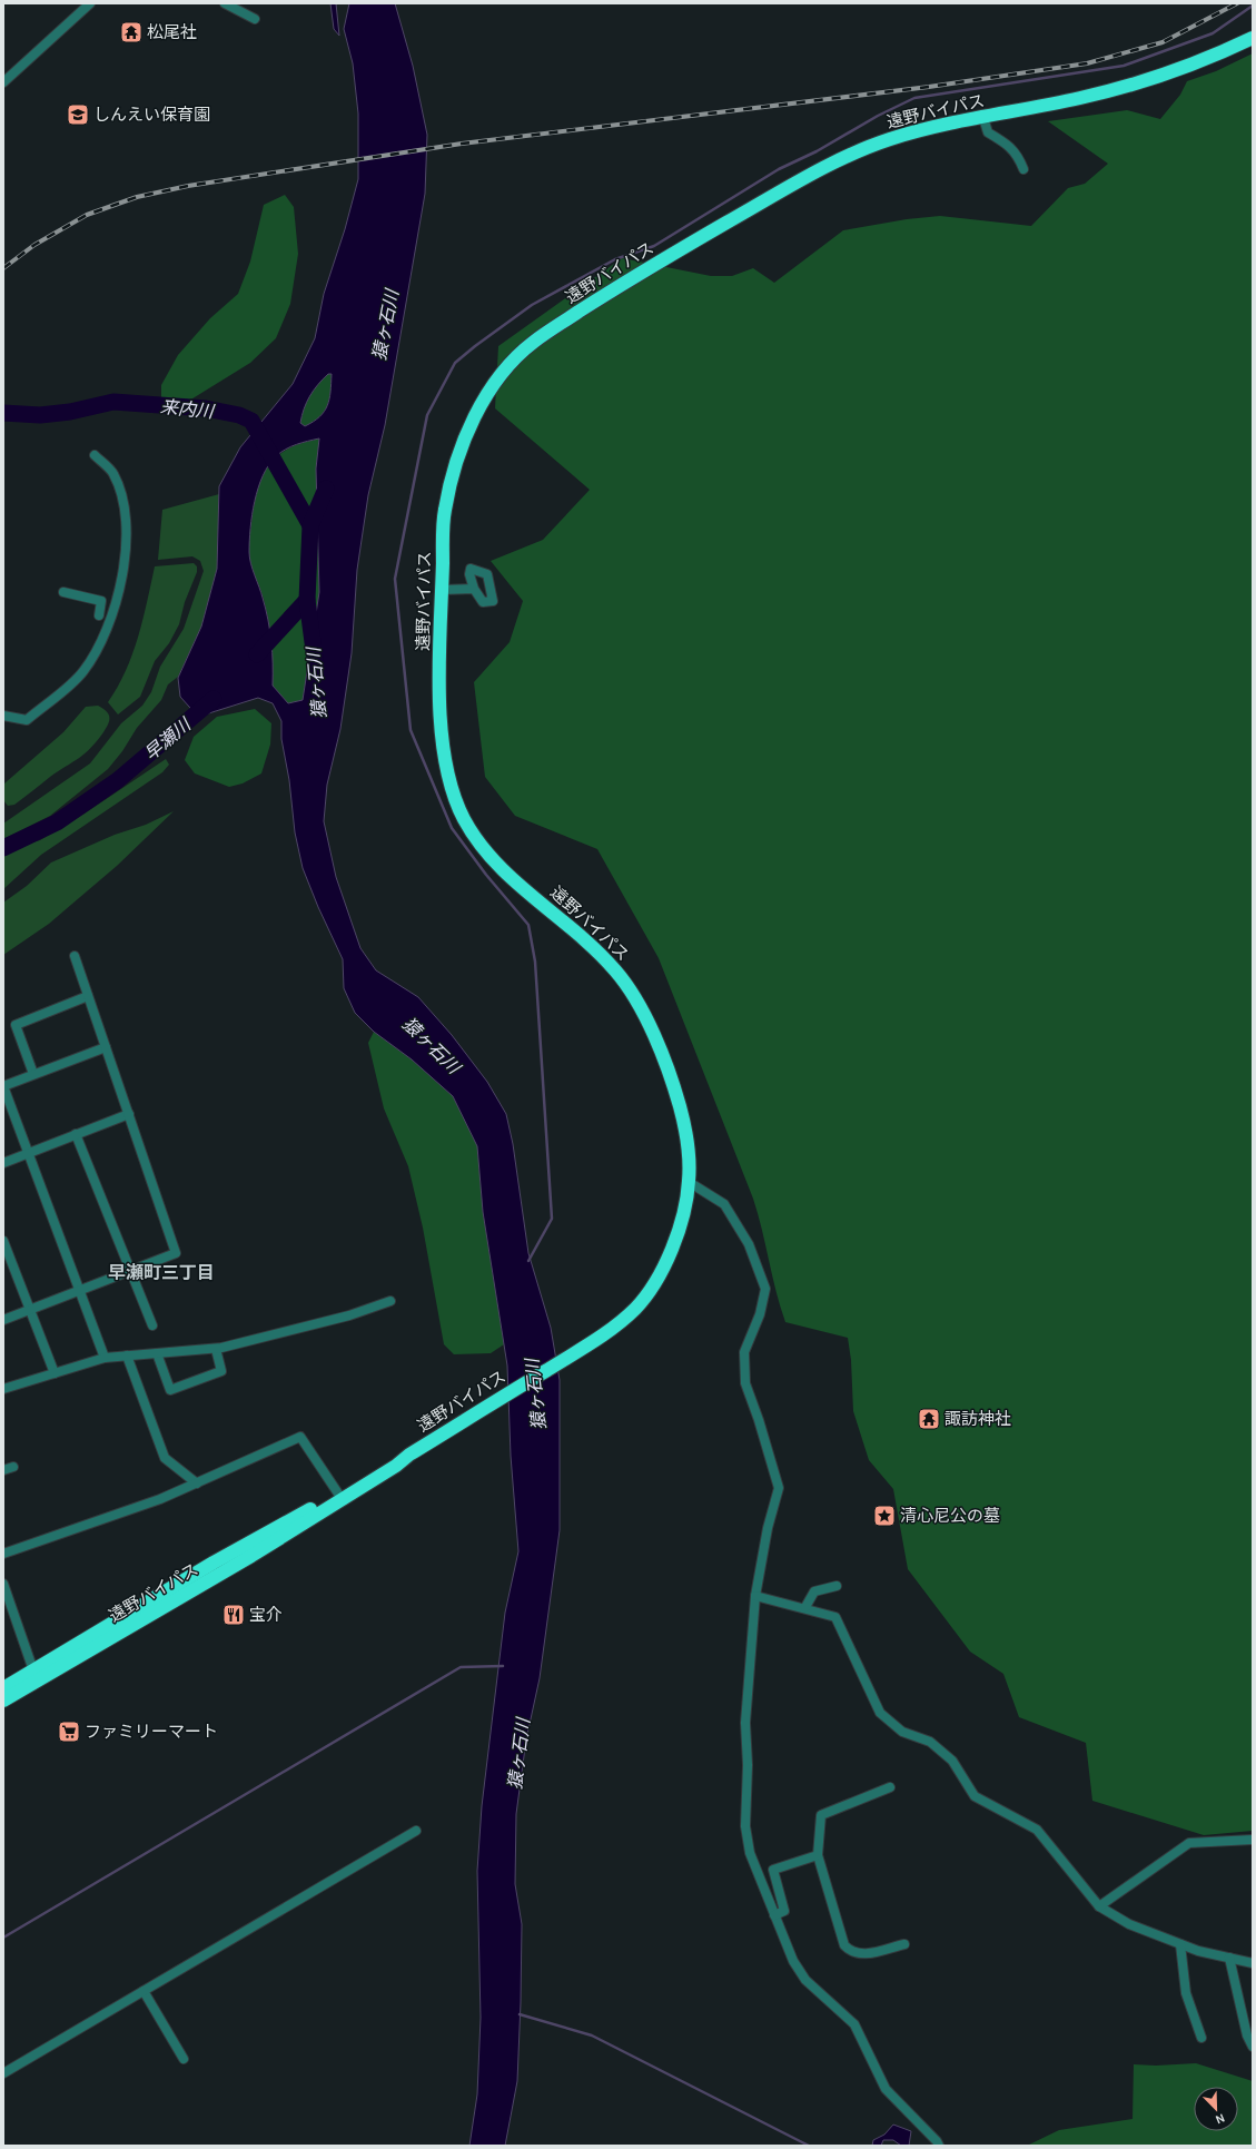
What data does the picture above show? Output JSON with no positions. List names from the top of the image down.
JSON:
{
  "streets": {
    "highway": ["遠野バイパス"]
  },
  "districts": ["早瀬町三丁目"],
  "water": ["猿ヶ石川", "来内川", "早瀬川"],
  "places": {
    "temple": ["松尾社", "諏訪神社"],
    "school or university": ["しんえい保育園"],
    "place": ["清心尼公の墓"],
    "restaurant": ["宝介"],
    "supermarket": ["ファミリーマート"]
  },
  "north": "bottom right"
}
